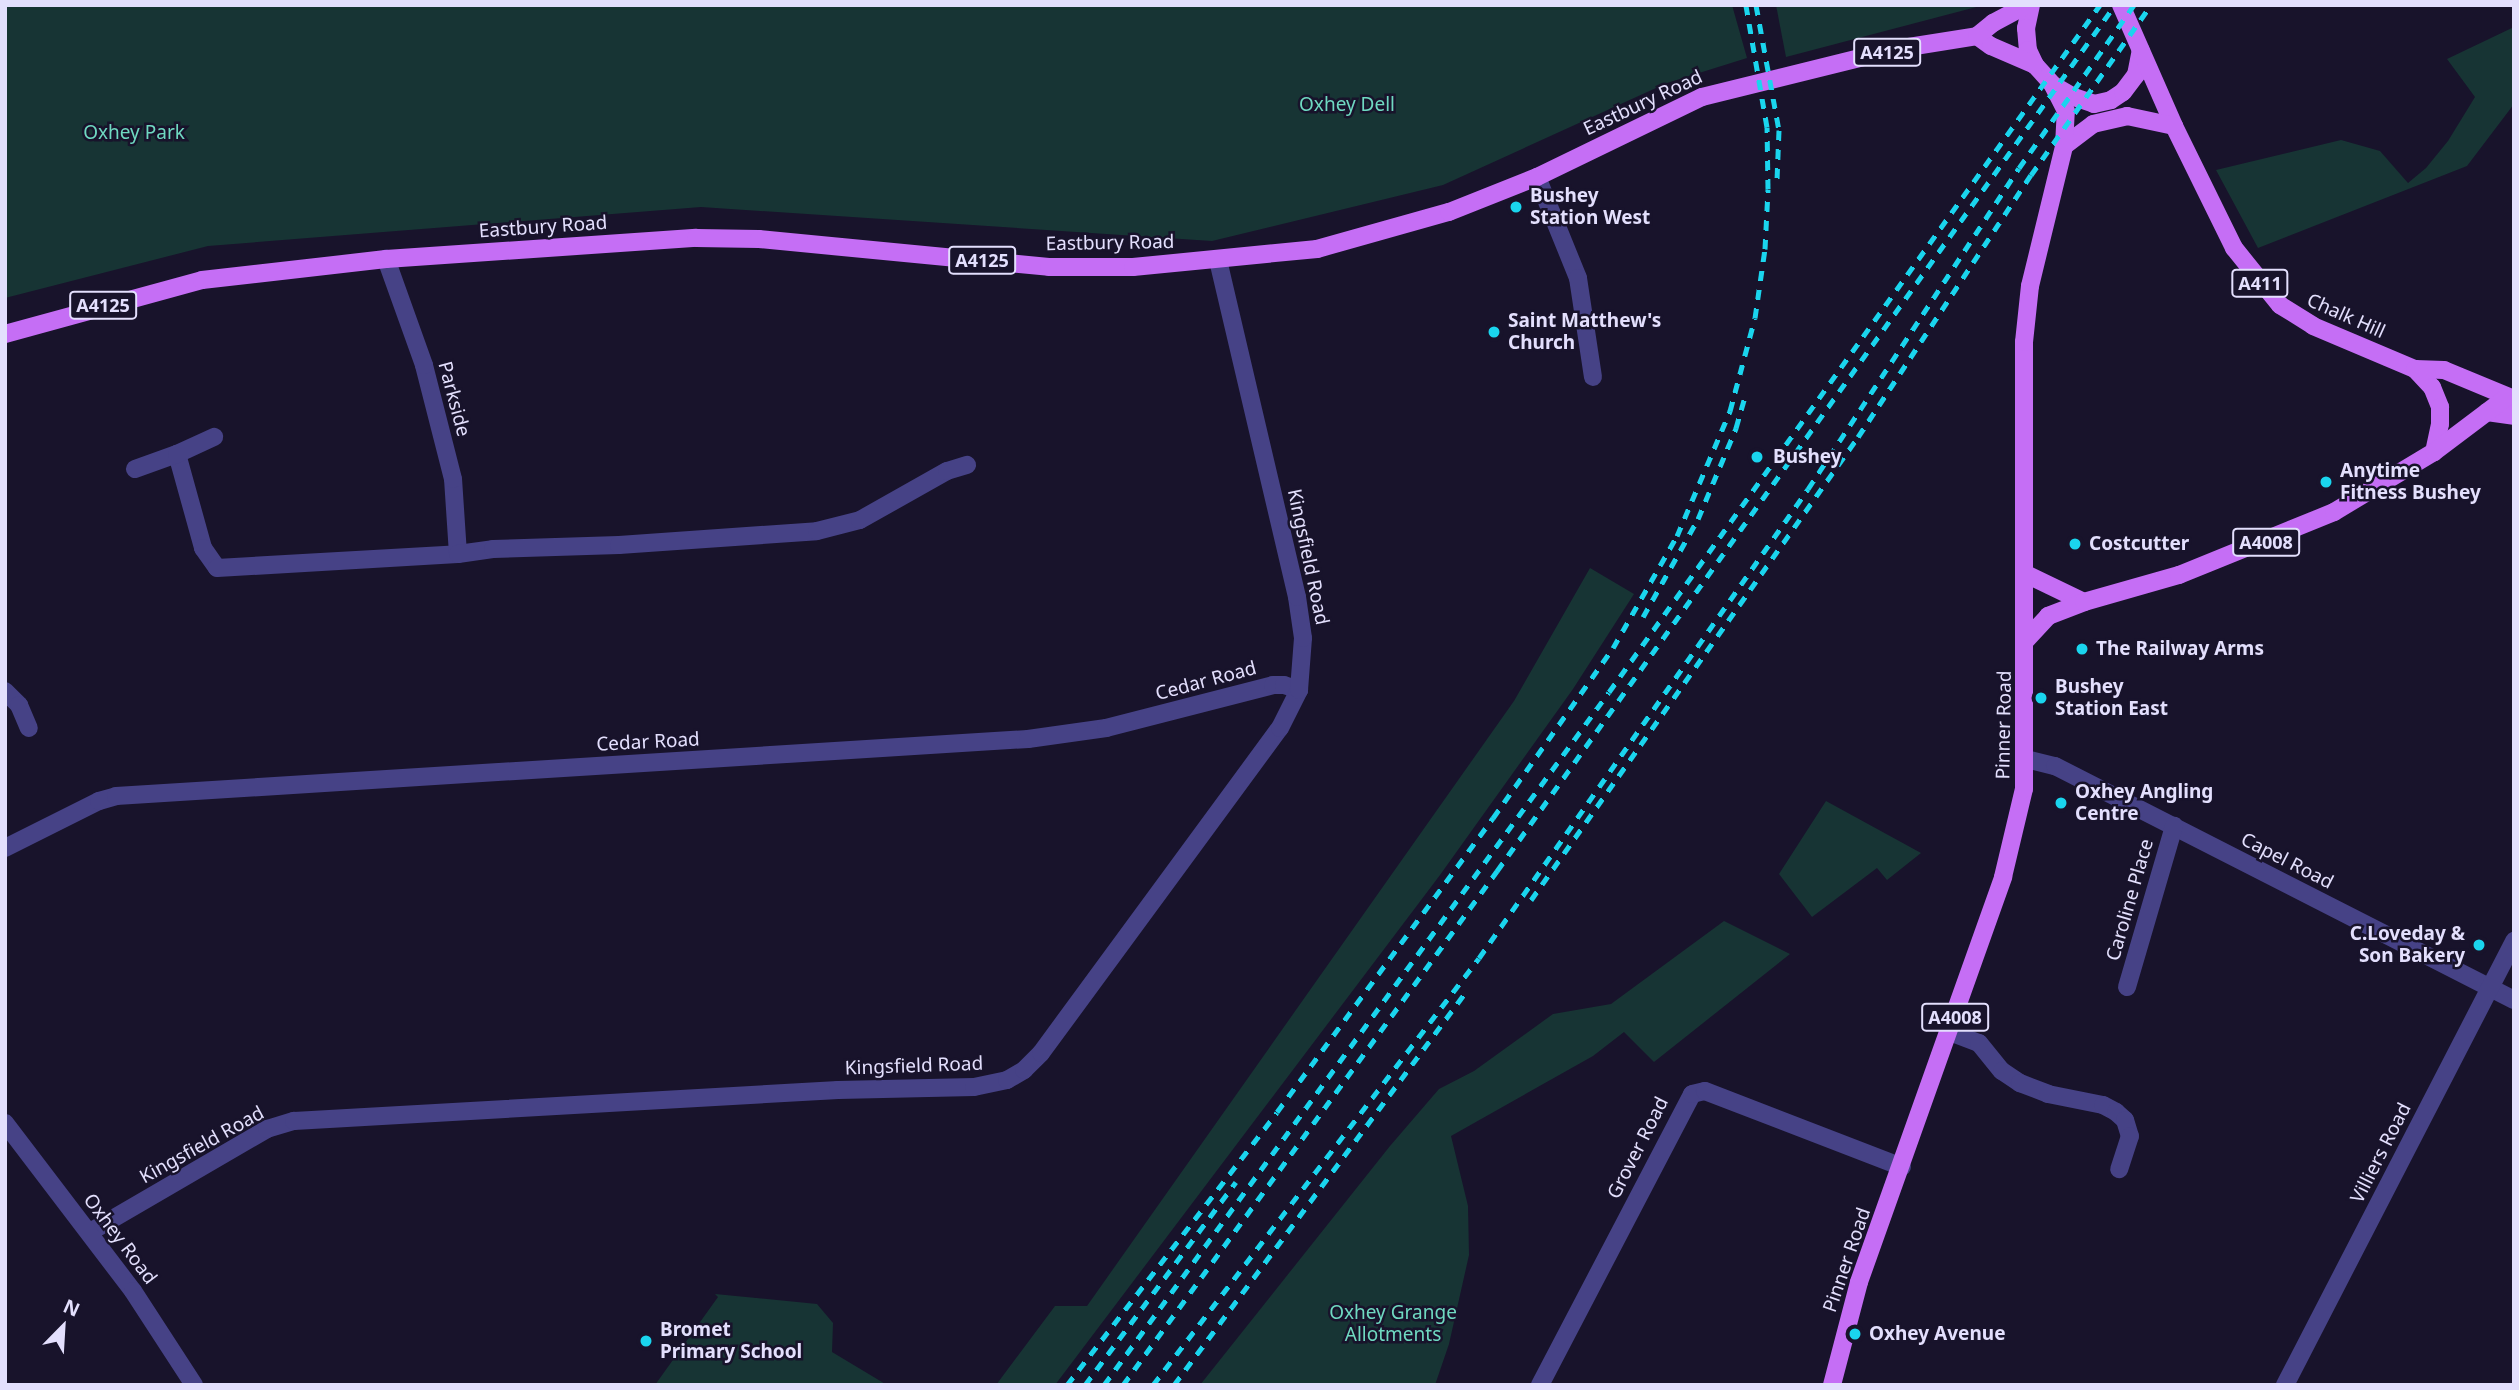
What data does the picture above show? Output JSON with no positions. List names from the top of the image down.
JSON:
{
  "streets": {
    "main road": [
      "A4125",
      "Eastbury Road",
      "A411",
      "Chalk Hill",
      "A4008",
      "Pinner Road"
    ],
    "street": [
      "Parkside",
      "Kingsfield Road",
      "Cedar Road",
      "Capel Road",
      "Caroline Place",
      "Grover Road",
      "Villiers Road",
      "Oxhey Road"
    ]
  },
  "crossings": [
    ["Eastbury Road", "Parkside"],
    ["Eastbury Road", "Kingsfield Road"],
    ["Chalk Hill", "A4008"],
    ["A4008", "Pinner Road"],
    ["Kingsfield Road", "Cedar Road"],
    ["Kingsfield Road", "Oxhey Road"],
    ["Pinner Road", "Capel Road"],
    ["Pinner Road", "Grover Road"],
    ["Capel Road", "Caroline Place"],
    ["Capel Road", "Villiers Road"]
  ],
  "parks": ["Oxhey Dell", "Oxhey Park", "Oxhey Grange Allotments"],
  "places": [
    "Bushey Station West",
    "Saint Matthew's Church",
    "Bushey",
    "Anytime Fitness Bushey",
    "Costcutter",
    "The Railway Arms",
    "Bushey Station East",
    "Oxhey Angling Centre",
    "C.Loveday & Son Bakery",
    "Oxhey Avenue",
    "Bromet Primary School"
  ],
  "north": "top right"
}
